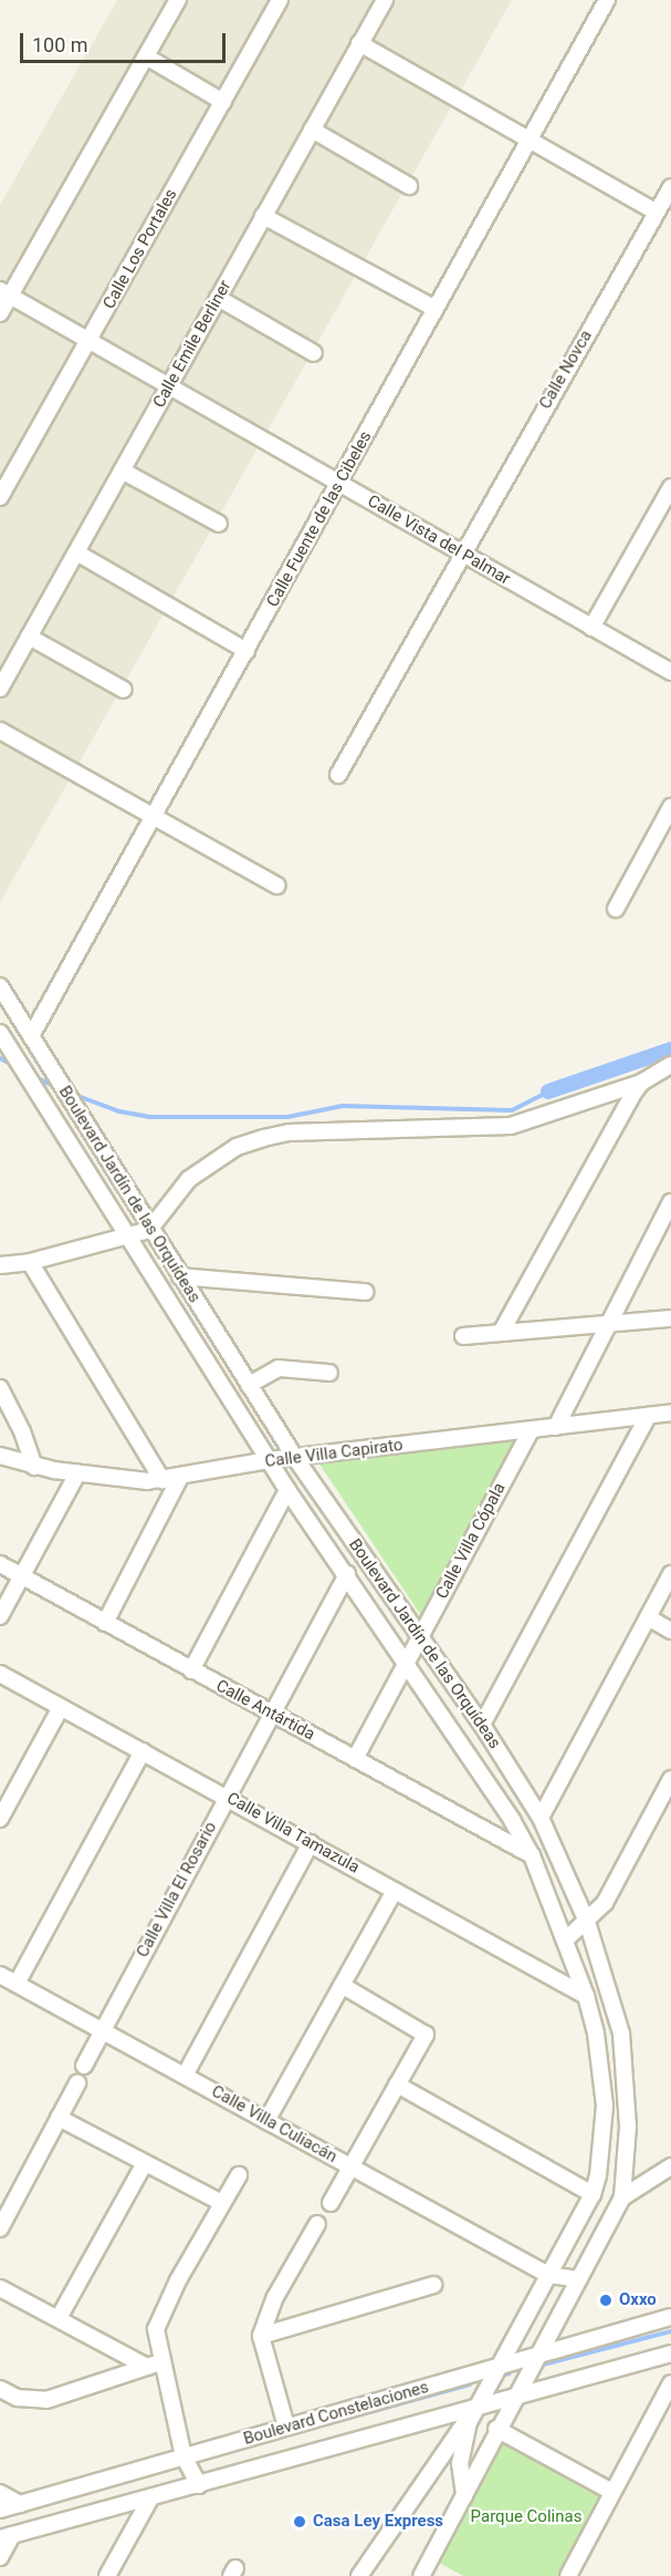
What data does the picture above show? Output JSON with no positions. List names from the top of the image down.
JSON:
{
  "streets": {
    "street": [
      "Calle Los Portales",
      "Calle Emile Berliner",
      "Calle Novca",
      "Calle Fuente de las Cibeles",
      "Calle Vista del Palmar",
      "Boulevard Jardín de las Orquídeas",
      "Calle Villa Capirato",
      "Calle Villa Cópala",
      "Calle Antártida",
      "Calle Villa Tamazula",
      "Calle Villa El Rosario",
      "Calle Villa Culiacán",
      "Boulevard Constelaciones"
    ]
  },
  "crossings": [
    ["Calle Los Portales", "Calle Vista del Palmar"],
    ["Calle Emile Berliner", "Calle Vista del Palmar"],
    ["Calle Novca", "Calle Vista del Palmar"],
    ["Calle Fuente de las Cibeles", "Calle Vista del Palmar"],
    ["Calle Fuente de las Cibeles", "Boulevard Jardín de las Orquídeas"],
    ["Boulevard Jardín de las Orquídeas", "Calle Villa Capirato"],
    ["Boulevard Jardín de las Orquídeas", "Calle Villa Cópala"],
    ["Boulevard Jardín de las Orquídeas", "Calle Antártida"],
    ["Boulevard Jardín de las Orquídeas", "Calle Villa Tamazula"],
    ["Boulevard Jardín de las Orquídeas", "Calle Villa El Rosario"],
    ["Boulevard Jardín de las Orquídeas", "Calle Villa Culiacán"],
    ["Boulevard Jardín de las Orquídeas", "Boulevard Constelaciones"],
    ["Calle Villa Capirato", "Calle Villa Cópala"],
    ["Calle Villa Cópala", "Calle Antártida"],
    ["Calle Antártida", "Calle Villa El Rosario"],
    ["Calle Villa Tamazula", "Calle Villa El Rosario"],
    ["Calle Villa El Rosario", "Calle Villa Culiacán"]
  ],
  "parks": ["Parque Colinas"],
  "places": ["Oxxo", "Casa Ley Express"],
  "scale_bar": "100 m"
}
